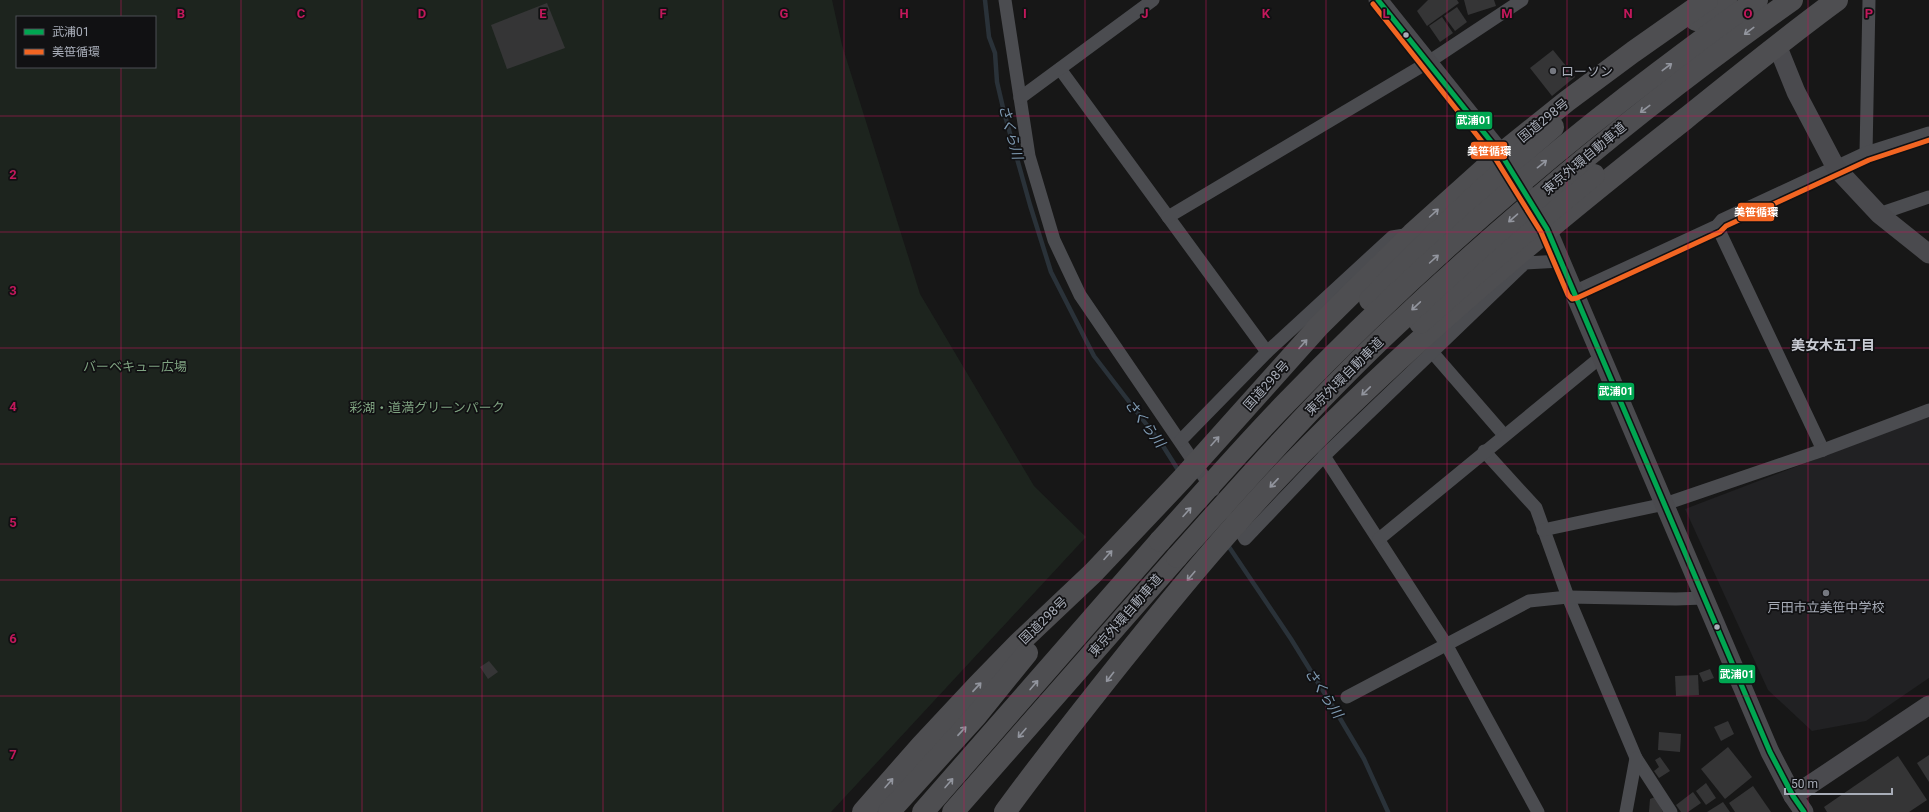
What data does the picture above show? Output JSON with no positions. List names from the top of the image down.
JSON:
{
  "streets": {
    "highway": ["国道298号", "東京外環自動車道"]
  },
  "districts": ["美女木五丁目"],
  "water": ["さくら川"],
  "parks": ["バーベキュー広場", "彩湖・道満グリーンパーク"],
  "places": ["ローソン", "戸田市立美笹中学校"],
  "lines": ["transit line 武浦01", "transit line 美笹循環"],
  "legend": ["武浦01", "美笹循環"],
  "scale_bar": "50 m",
  "grid": {
    "columns": [
      "B",
      "C",
      "D",
      "E",
      "F",
      "G",
      "H",
      "I",
      "J",
      "K",
      "L",
      "M",
      "N",
      "O",
      "P"
    ],
    "rows": [
      "2",
      "3",
      "4",
      "5",
      "6",
      "7"
    ]
  }
}
